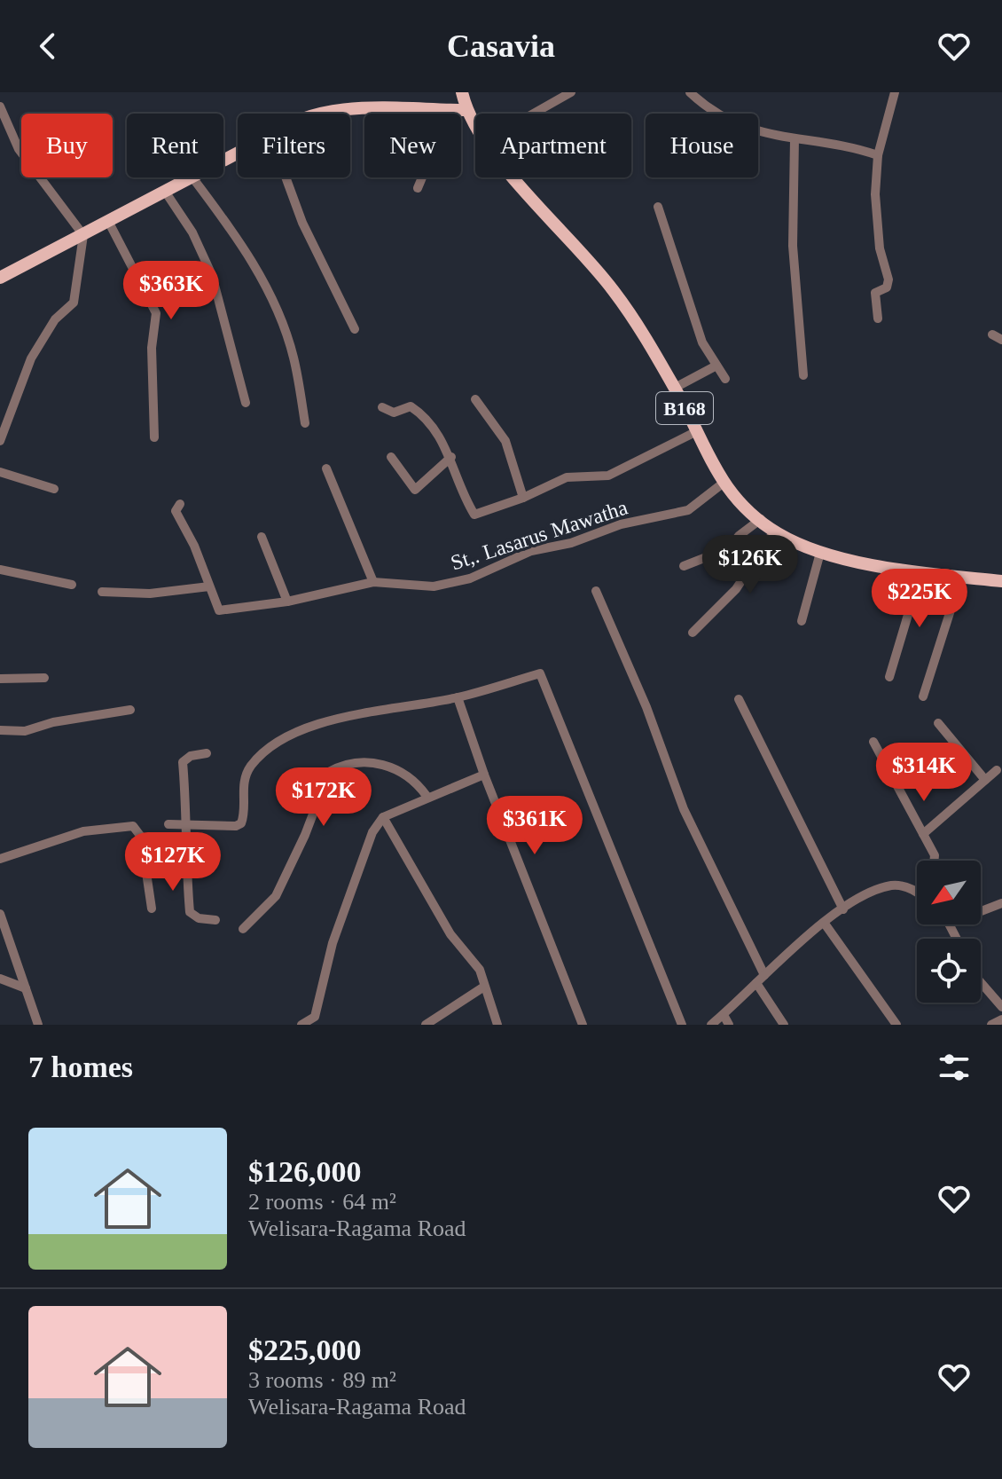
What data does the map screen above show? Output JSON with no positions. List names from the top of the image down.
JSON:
{
  "streets": {
    "main road": ["B168"],
    "street": ["St,. Lasarus Mawatha"]
  },
  "crossings": [
    ["B168", "St,. Lasarus Mawatha"]
  ],
  "north": "bottom left",
  "page": {
    "header": "Casavia",
    "chip": [
      "Buy",
      "Rent",
      "Filters",
      "New",
      "Apartment",
      "House"
    ],
    "price": [
      "$363K",
      "$126K",
      "$225K",
      "$314K",
      "$172K",
      "$361K",
      "$127K"
    ],
    "heading": "7 homes",
    "list": [
      {
        "name": "$126,000",
        "note": "2 rooms · 64 m² · Welisara-Ragama Road"
      },
      {
        "name": "$225,000",
        "note": "3 rooms · 89 m² · Welisara-Ragama Road"
      }
    ]
  }
}
